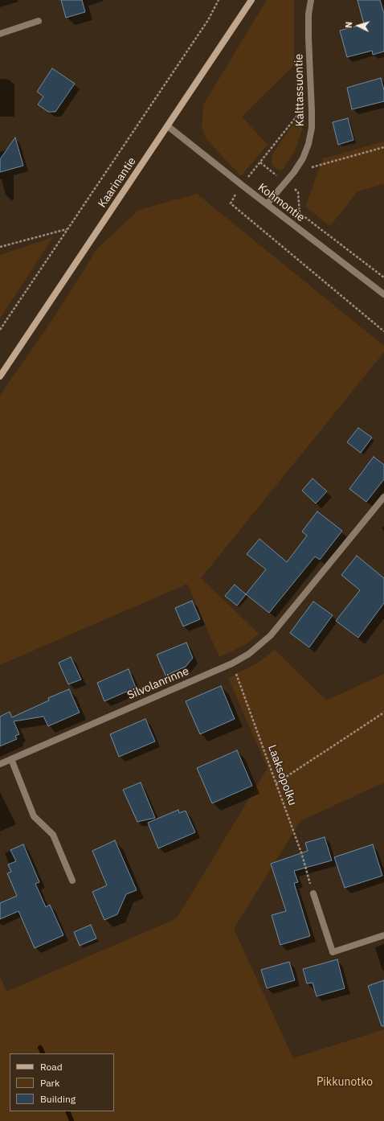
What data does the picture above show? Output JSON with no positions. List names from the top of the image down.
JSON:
{
  "streets": {
    "main road": ["Kaarinantie"],
    "street": ["Kalttassuontie", "Kohmontie", "Silvolanrinne"],
    "path": ["Laaksopolku"]
  },
  "crossings": [
    ["Kalttassuontie", "Kohmontie"],
    ["Kaarinantie", "Kohmontie"],
    ["Silvolanrinne", "Laaksopolku"]
  ],
  "parks": ["Pikkunotko"],
  "legend": ["Road", "Park", "Building"],
  "north": "left"
}
